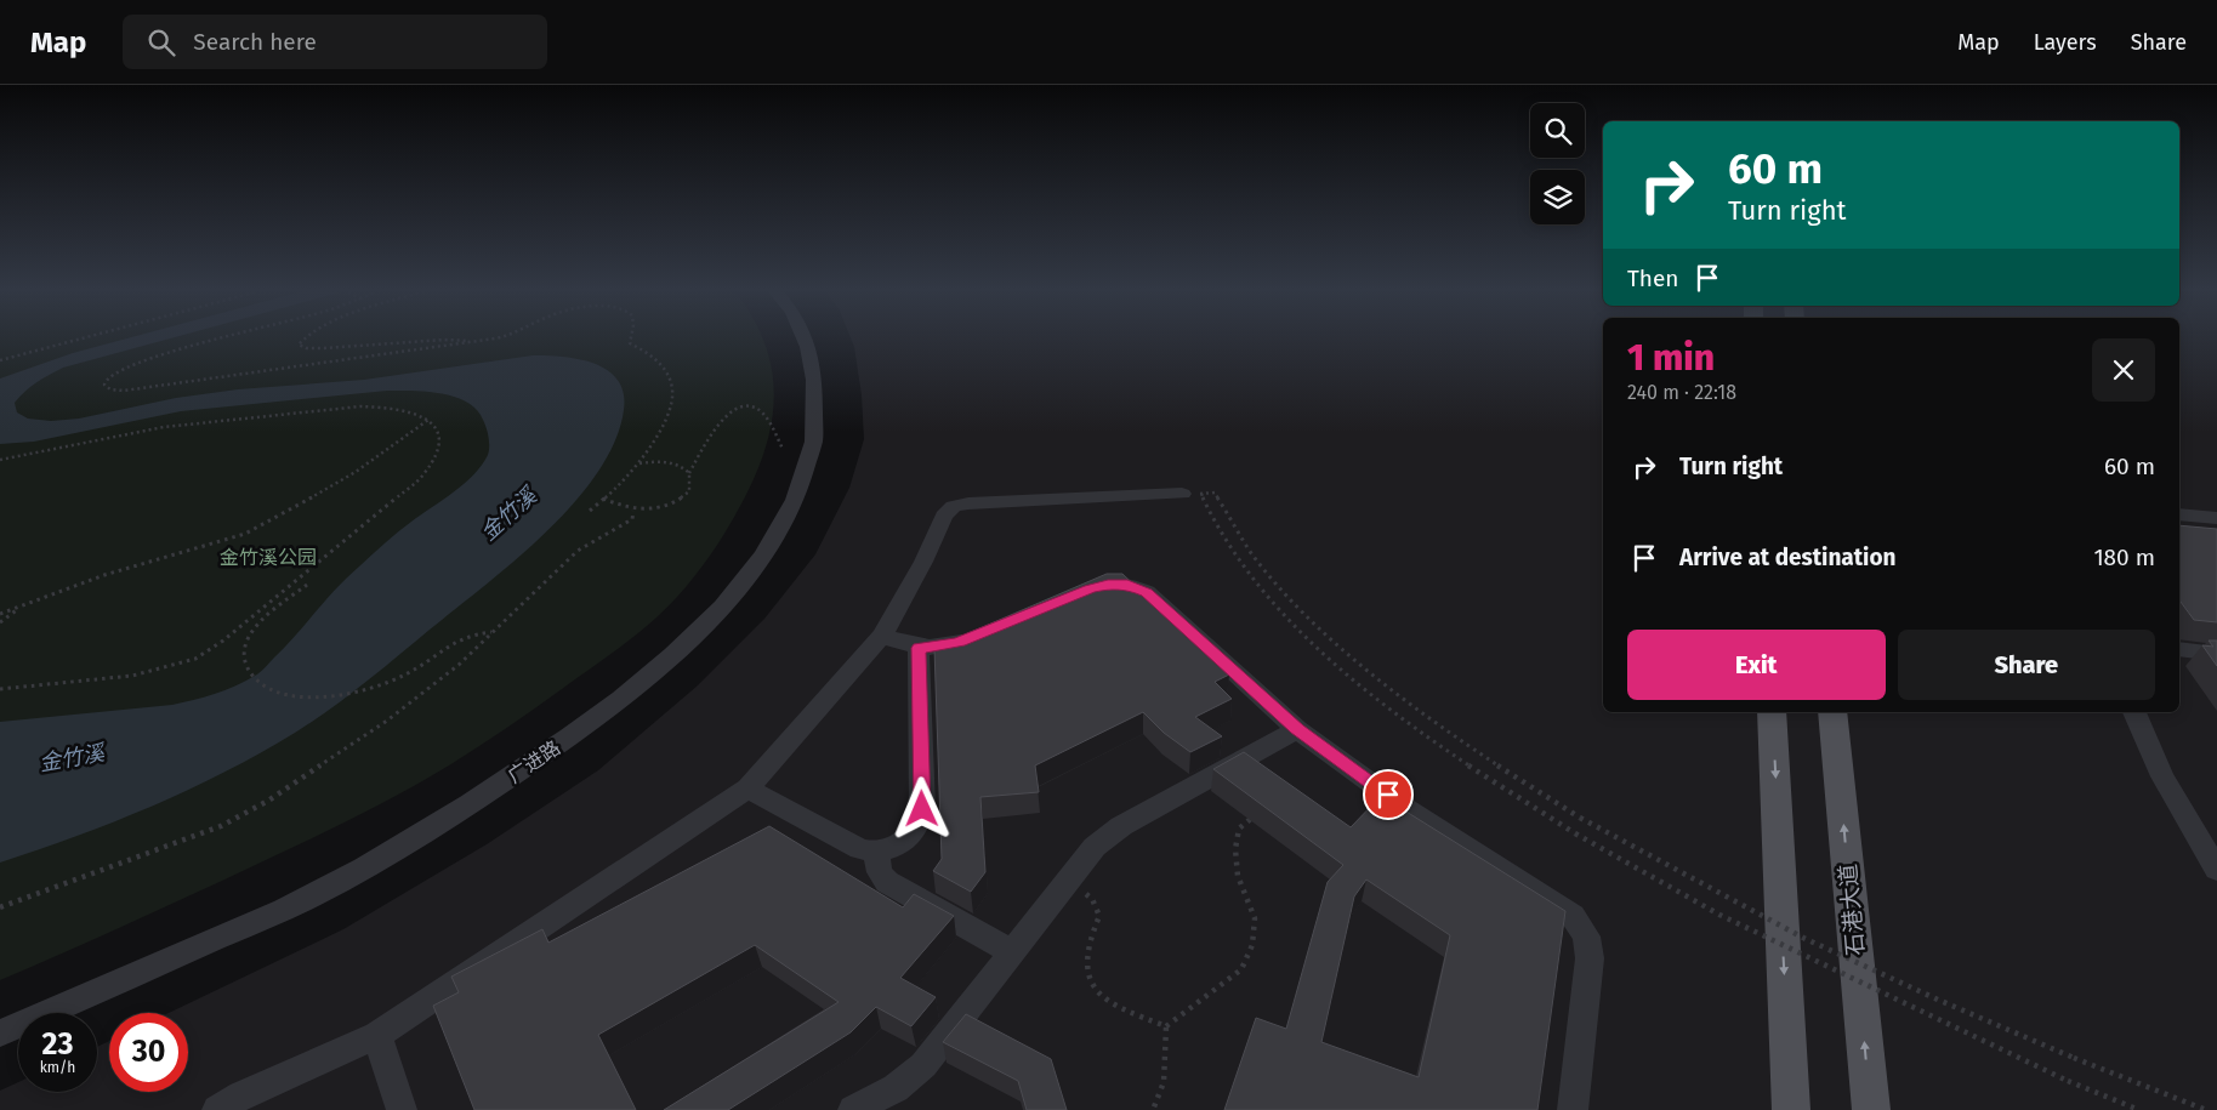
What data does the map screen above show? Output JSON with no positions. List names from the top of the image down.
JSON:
{
  "streets": {
    "main road": ["石港大道"],
    "street": ["广进路"]
  },
  "water": ["金竹溪"],
  "parks": ["金竹溪公园"],
  "page": {
    "header": "Map",
    "search": "Search here",
    "nav": ["Map", "Layers", "Share"],
    "turn": ["60 m", "Turn right"],
    "then": "Then",
    "heading": ["1 min", "240 m · 22:18"],
    "list": [
      {
        "name": "Turn right",
        "value": "60 m"
      },
      {
        "name": "Arrive at destination",
        "value": "180 m"
      }
    ],
    "buttons": ["Exit", "Share"],
    "speed": "23 km/h",
    "limit": "30"
  }
}
